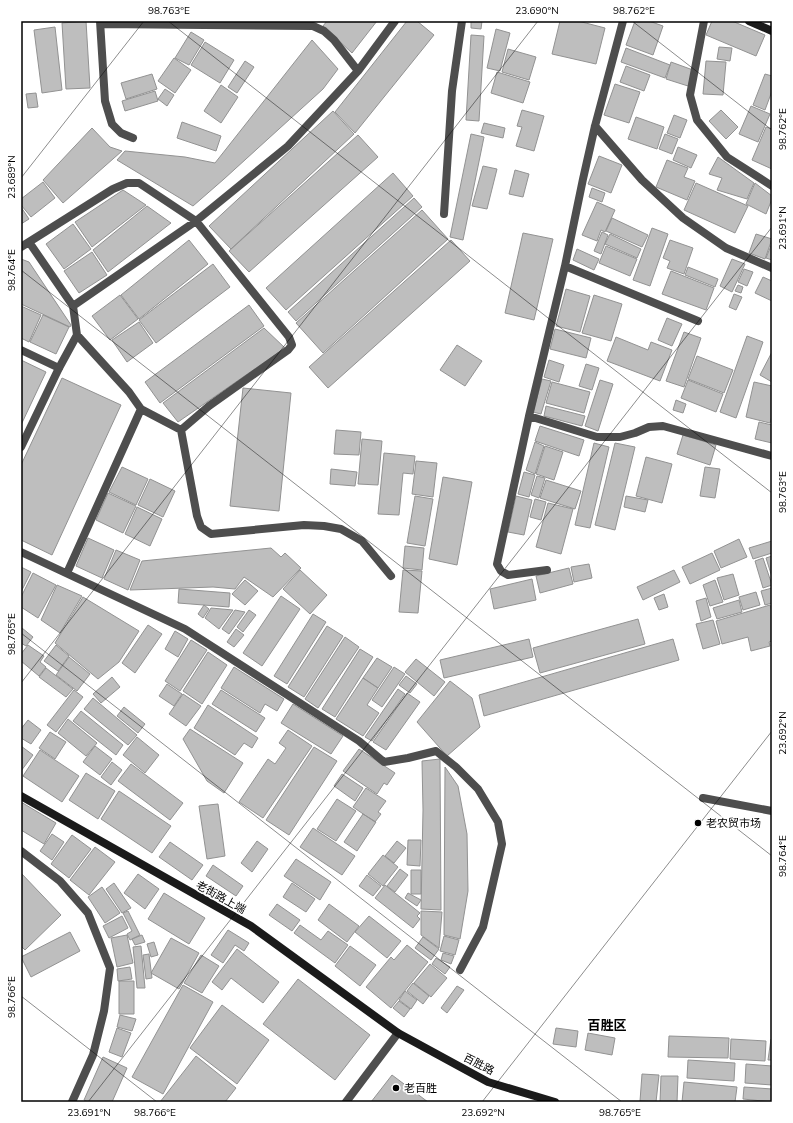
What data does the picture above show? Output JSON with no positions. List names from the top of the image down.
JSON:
{
  "streets": {
    "main road": ["老街路上端", "百胜路"]
  },
  "crossings": [
    ["老街路上端", "百胜路"]
  ],
  "districts": ["百胜区"],
  "places": ["老农贸市场", "老百胜"],
  "coordinates": [
    "98.763°E",
    "23.690°N",
    "98.762°E",
    "23.689°N",
    "23.691°N",
    "98.764°E",
    "98.765°E",
    "23.692°N",
    "98.766°E"
  ]
}
